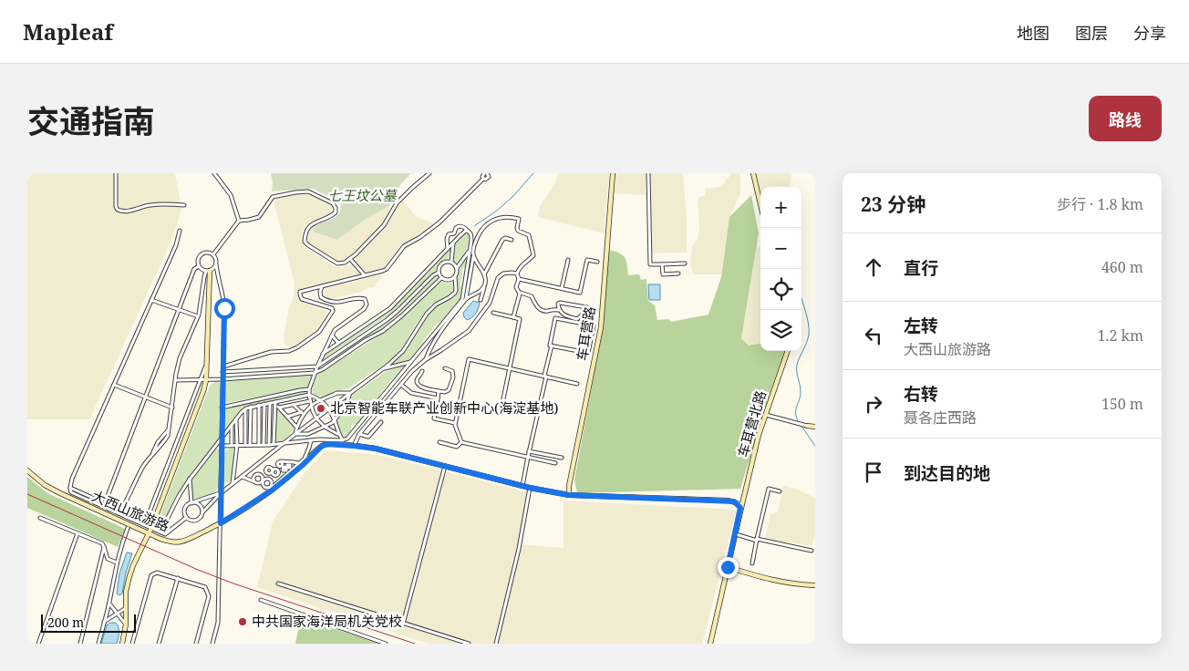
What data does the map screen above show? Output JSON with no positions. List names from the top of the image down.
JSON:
{
  "streets": {
    "street": ["车耳营路", "车耳营北路", "大西山旅游路"]
  },
  "crossings": [
    ["车耳营路", "大西山旅游路"],
    ["车耳营北路", "大西山旅游路"]
  ],
  "parks": ["七王坟公墓"],
  "places": ["北京智能车联产业创新中心(海淀基地)", "中共国家海洋局机关党校"],
  "scale_bar": "200 m",
  "page": {
    "header": "Mapleaf",
    "nav": ["地图", "图层", "分享"],
    "title": "交通指南",
    "buttons": "路线",
    "heading": ["23 分钟", "步行 · 1.8 km"],
    "map_buttons": ["+", "−"],
    "list": [
      ["直行", "460 m"],
      ["左转", "大西山旅游路", "1.2 km"],
      ["右转", "聂各庄西路", "150 m"],
      "到达目的地"
    ],
    "scale": "200 m"
  }
}
